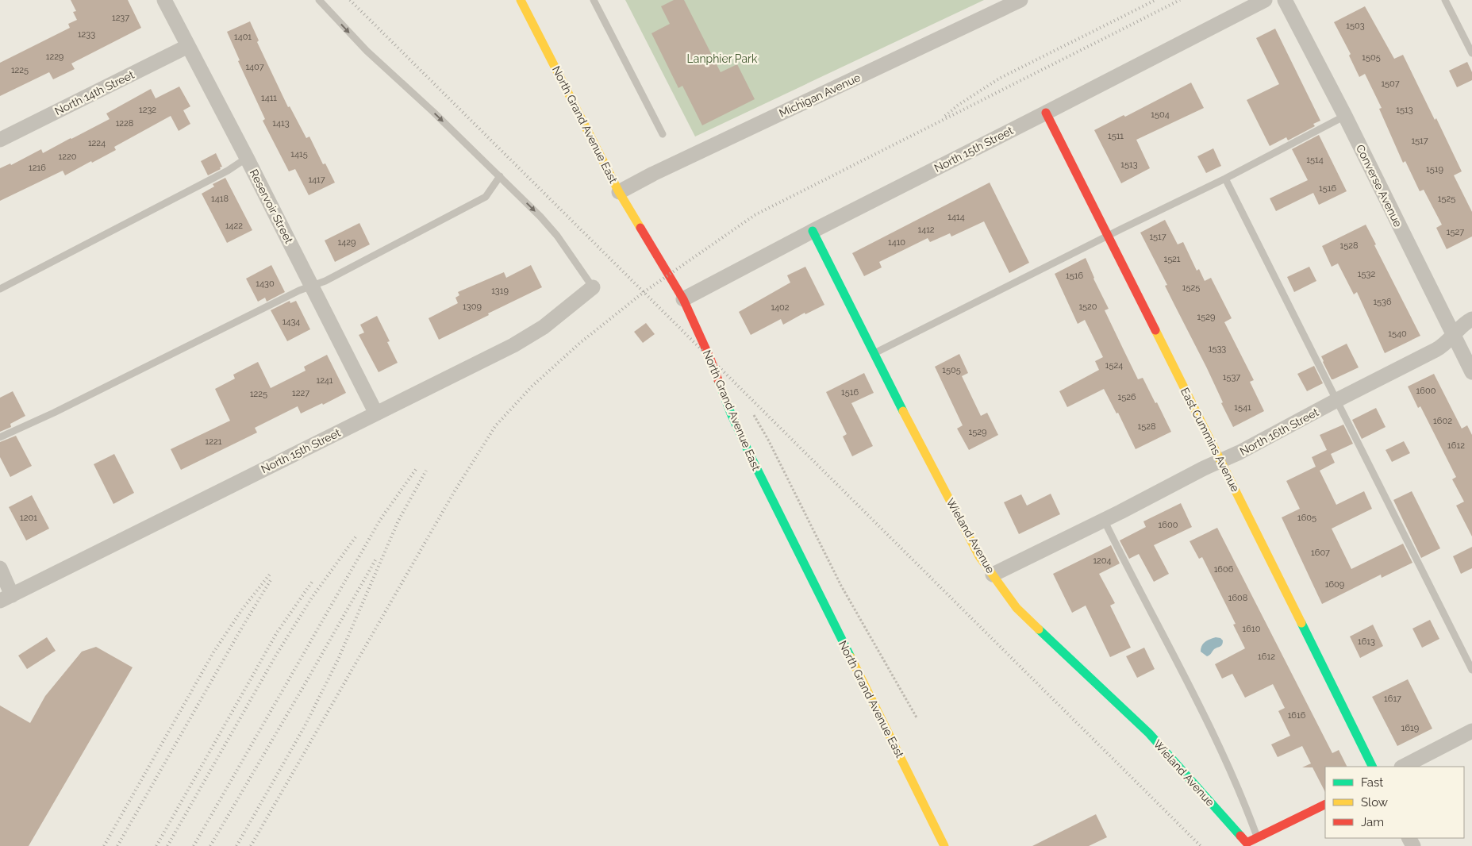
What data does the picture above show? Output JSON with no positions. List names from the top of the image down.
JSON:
{
  "streets": {
    "street": [
      "North 14th Street",
      "Michigan Avenue",
      "North Grand Avenue East",
      "North 15th Street",
      "Converse Avenue",
      "Reservoir Street",
      "North 16th Street",
      "East Cummins Avenue",
      "Wieland Avenue"
    ]
  },
  "crossings": [
    ["North 14th Street", "Reservoir Street"],
    ["Michigan Avenue", "North Grand Avenue East"],
    ["North Grand Avenue East", "North 15th Street"],
    ["North 15th Street", "Reservoir Street"],
    ["North 15th Street", "East Cummins Avenue"],
    ["North 15th Street", "Wieland Avenue"],
    ["Converse Avenue", "North 16th Street"],
    ["North 16th Street", "East Cummins Avenue"],
    ["North 16th Street", "Wieland Avenue"]
  ],
  "parks": ["Lanphier Park"],
  "house_numbers": [
    "1237",
    "1503",
    "1233",
    "1401",
    "1229",
    "1505",
    "1407",
    "1225",
    "1507",
    "1411",
    "1232",
    "1513",
    "1504",
    "1228",
    "1413",
    "1511",
    "1517",
    "1224",
    "1415",
    "1220",
    "1514",
    "1513",
    "1216",
    "1519",
    "1417",
    "1516",
    "1418",
    "1525",
    "1414",
    "1422",
    "1412",
    "1527",
    "1517",
    "1429",
    "1410",
    "1528",
    "1521",
    "1532",
    "1516",
    "1430",
    "1525",
    "1319",
    "1536",
    "1309",
    "1520",
    "1402",
    "1529",
    "1434",
    "1540",
    "1533",
    "1524",
    "1505",
    "1537",
    "1241",
    "1600",
    "1516",
    "1227",
    "1225",
    "1526",
    "1541",
    "1602",
    "1528",
    "1529",
    "1221",
    "1612",
    "1201",
    "1605",
    "1600",
    "1607",
    "1204",
    "1606",
    "1609",
    "1608",
    "1610",
    "1613",
    "1612",
    "1617",
    "1616",
    "1619"
  ],
  "legend": ["Fast", "Slow", "Jam"]
}
